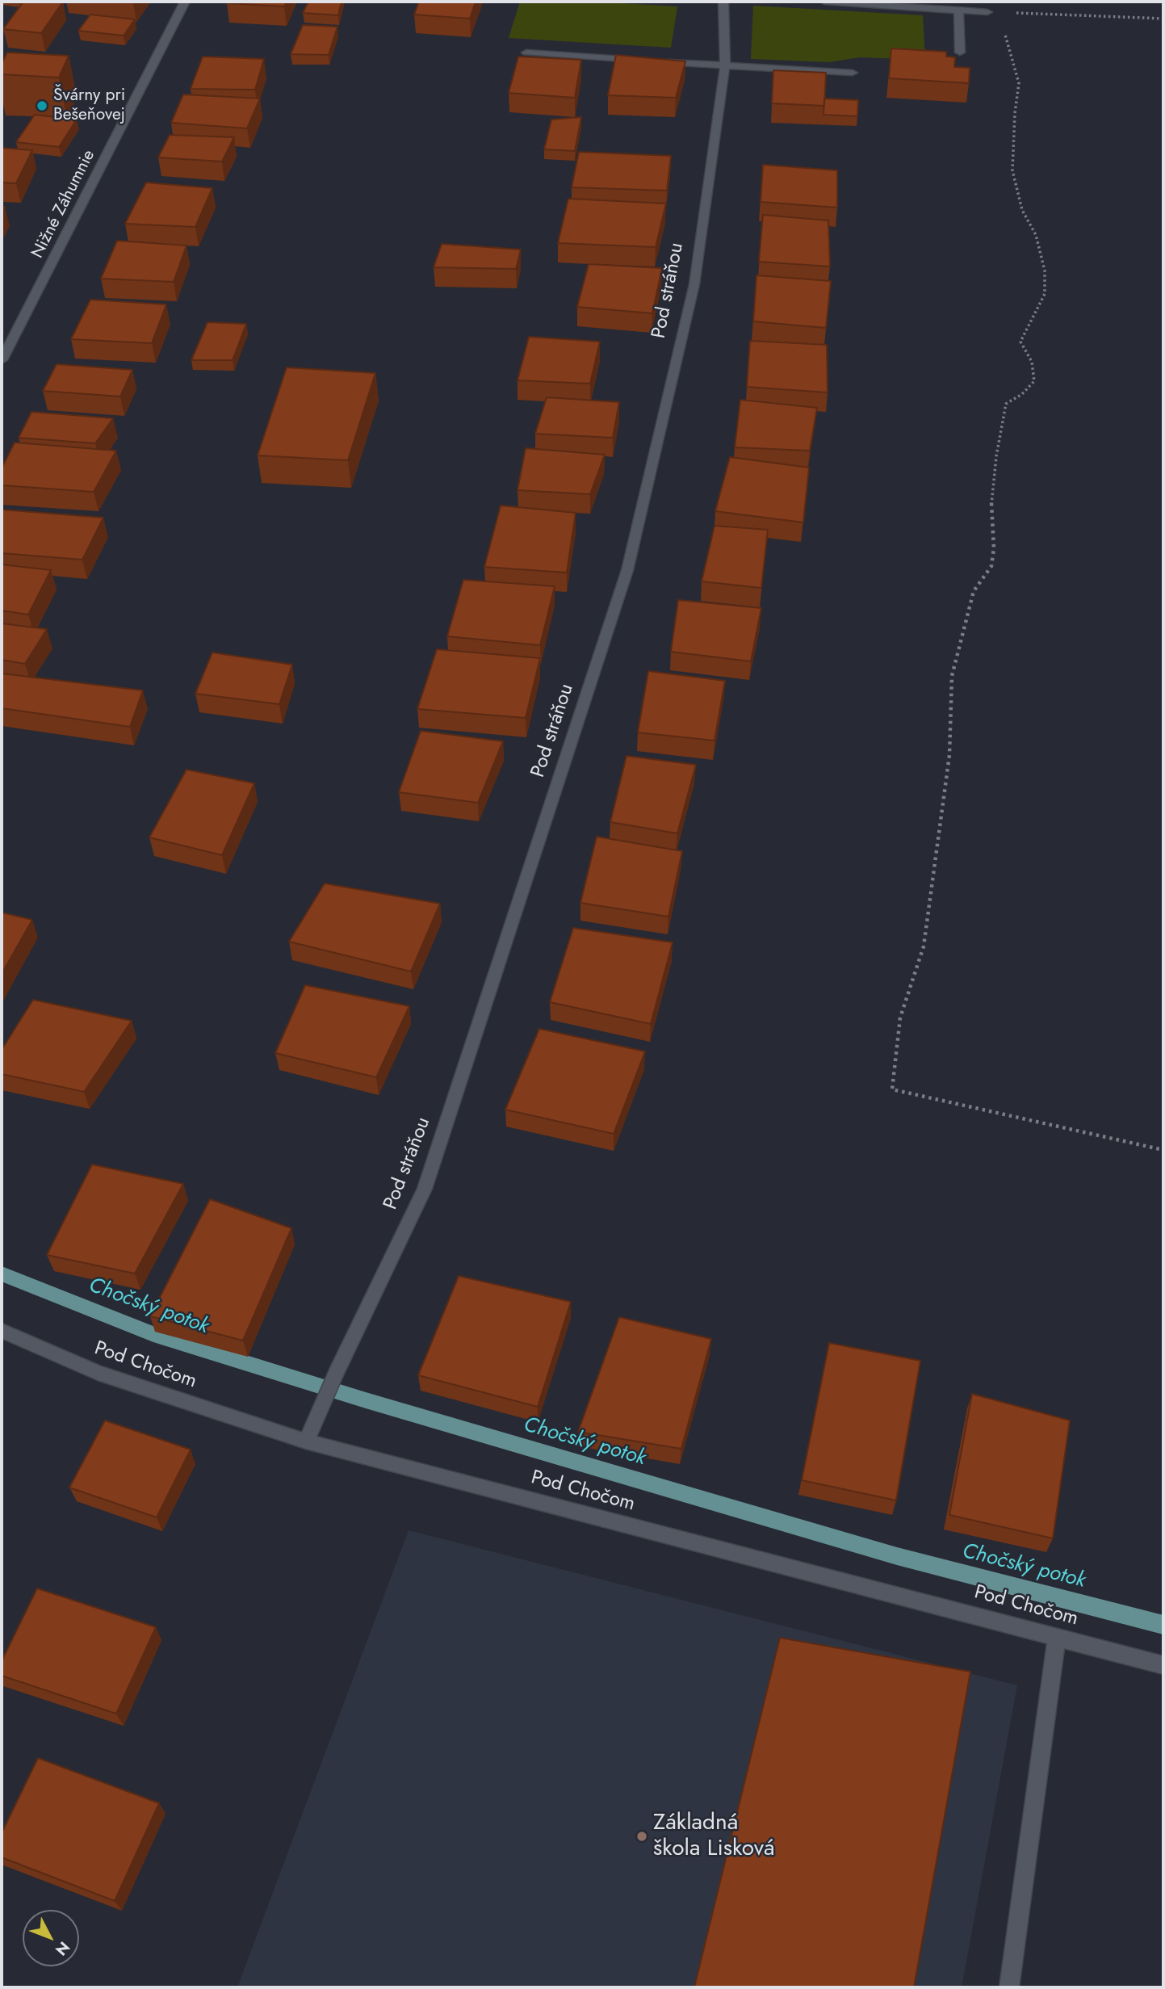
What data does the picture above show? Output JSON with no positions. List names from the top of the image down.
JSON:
{
  "streets": {
    "street": ["Nižné Záhumnie", "Pod stráňou", "Pod Chočom"]
  },
  "crossings": [
    ["Pod stráňou", "Pod Chočom"]
  ],
  "water": ["Chočský potok"],
  "places": ["Švárny pri Bešeňovej", "Základná škola Lisková"],
  "north": "bottom right"
}
